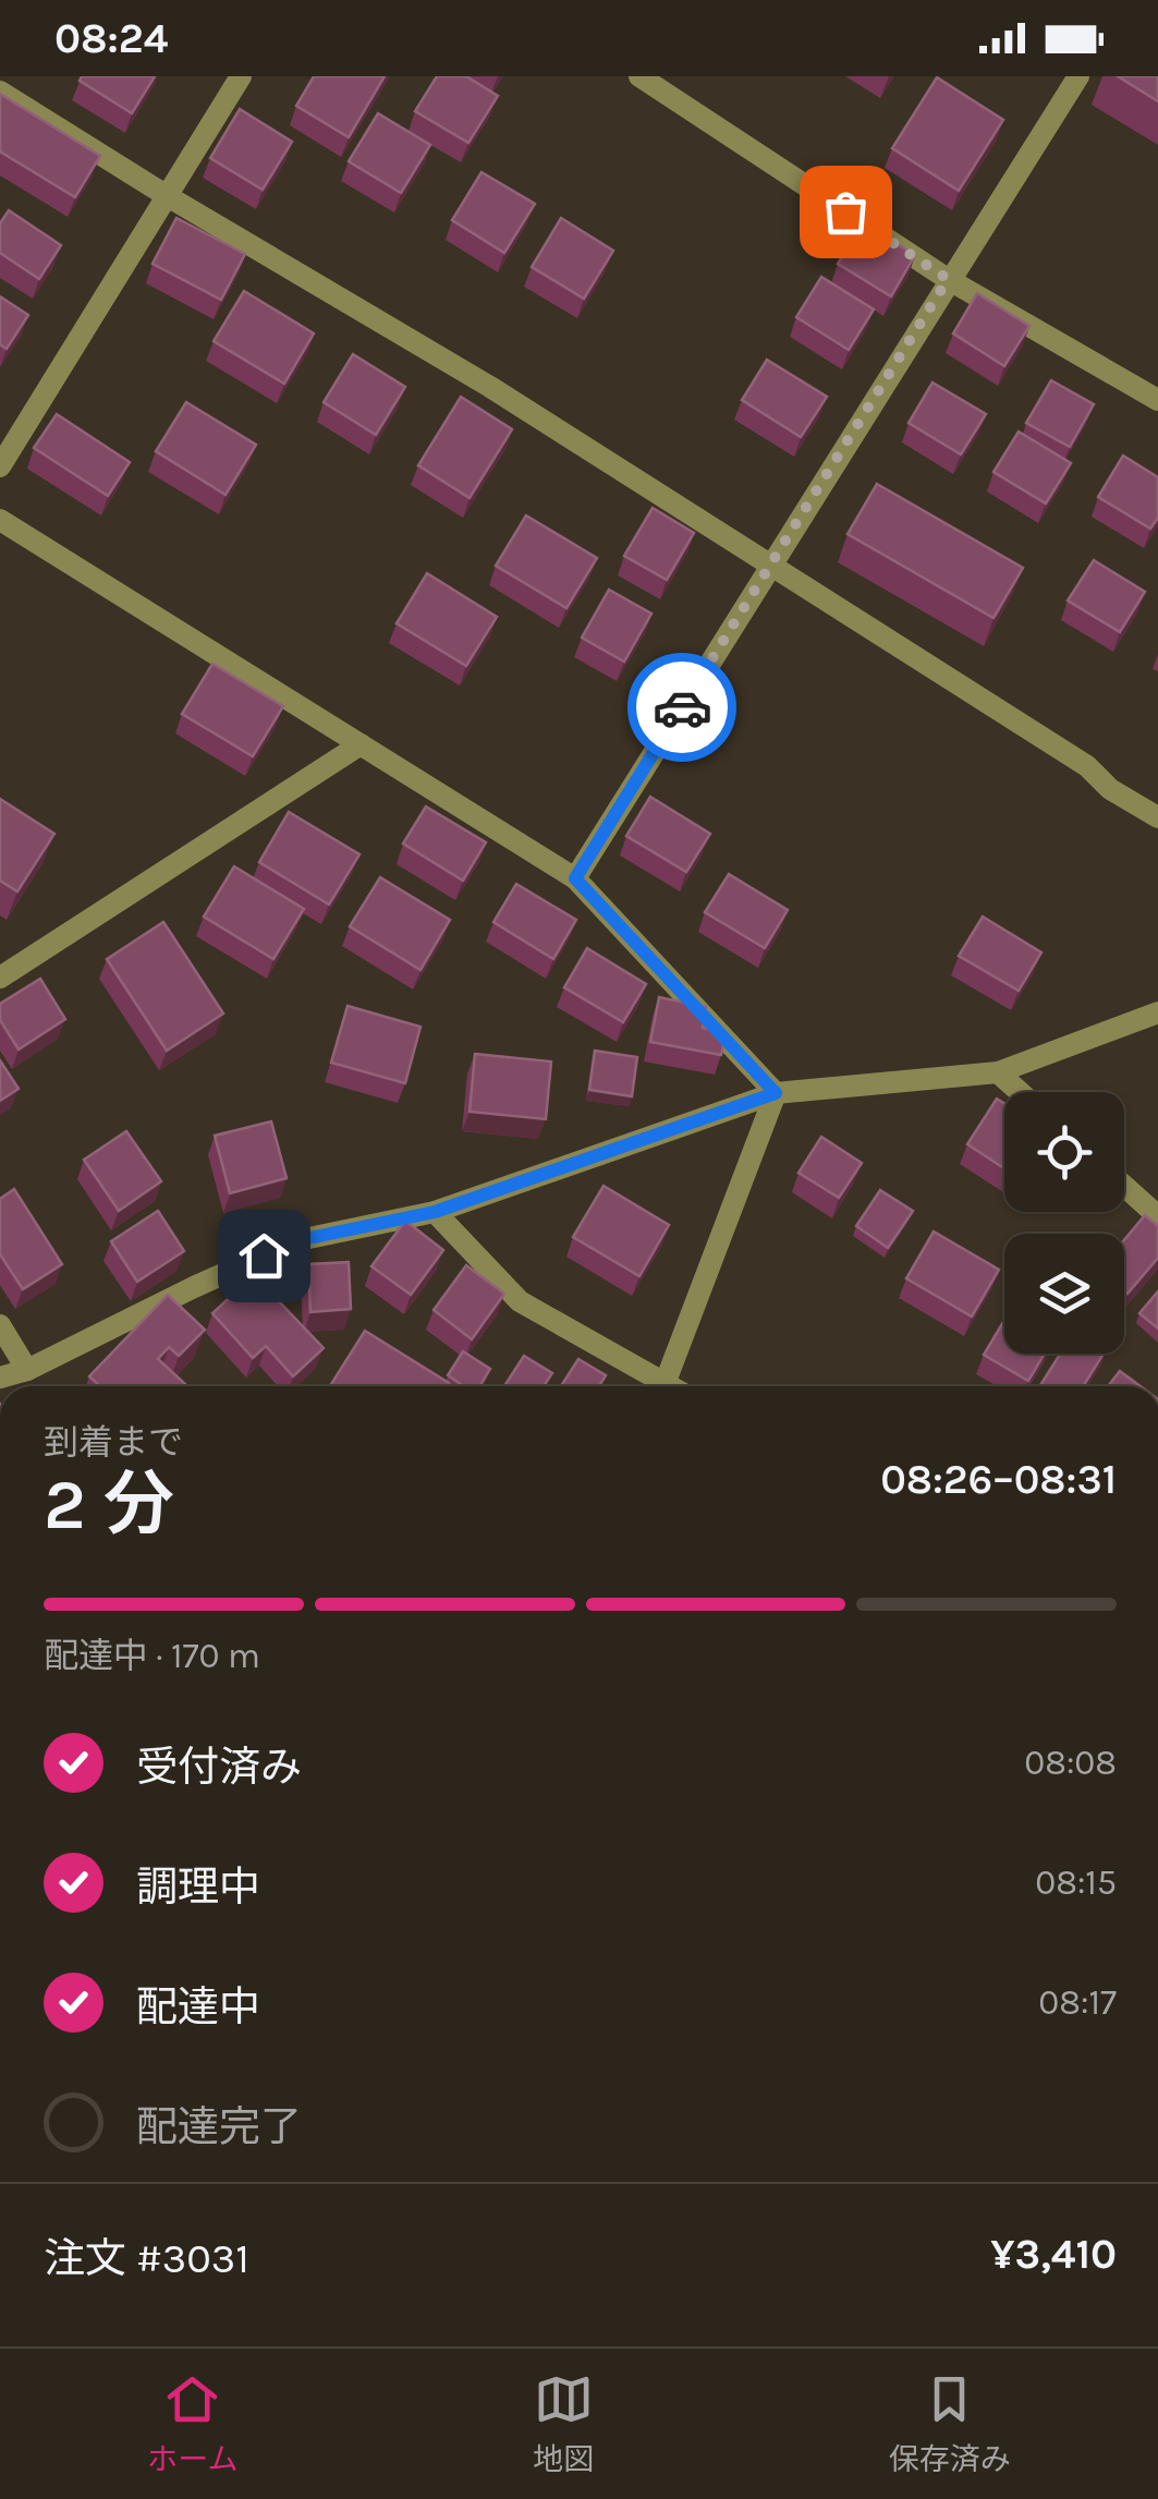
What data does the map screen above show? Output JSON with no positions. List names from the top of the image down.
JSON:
{
  "page": {
    "status": "08:24",
    "heading": ["2 分", "到着まで", "08:26–08:31"],
    "panel": ["注文 #3031", "¥3,410"],
    "bar": "配達中 · 170 m",
    "list": [
      ["受付済み", "08:08"],
      ["調理中", "08:15"],
      ["配達中", "08:17"],
      "配達完了"
    ],
    "tabs": ["ホーム", "地図", "保存済み"]
  }
}
